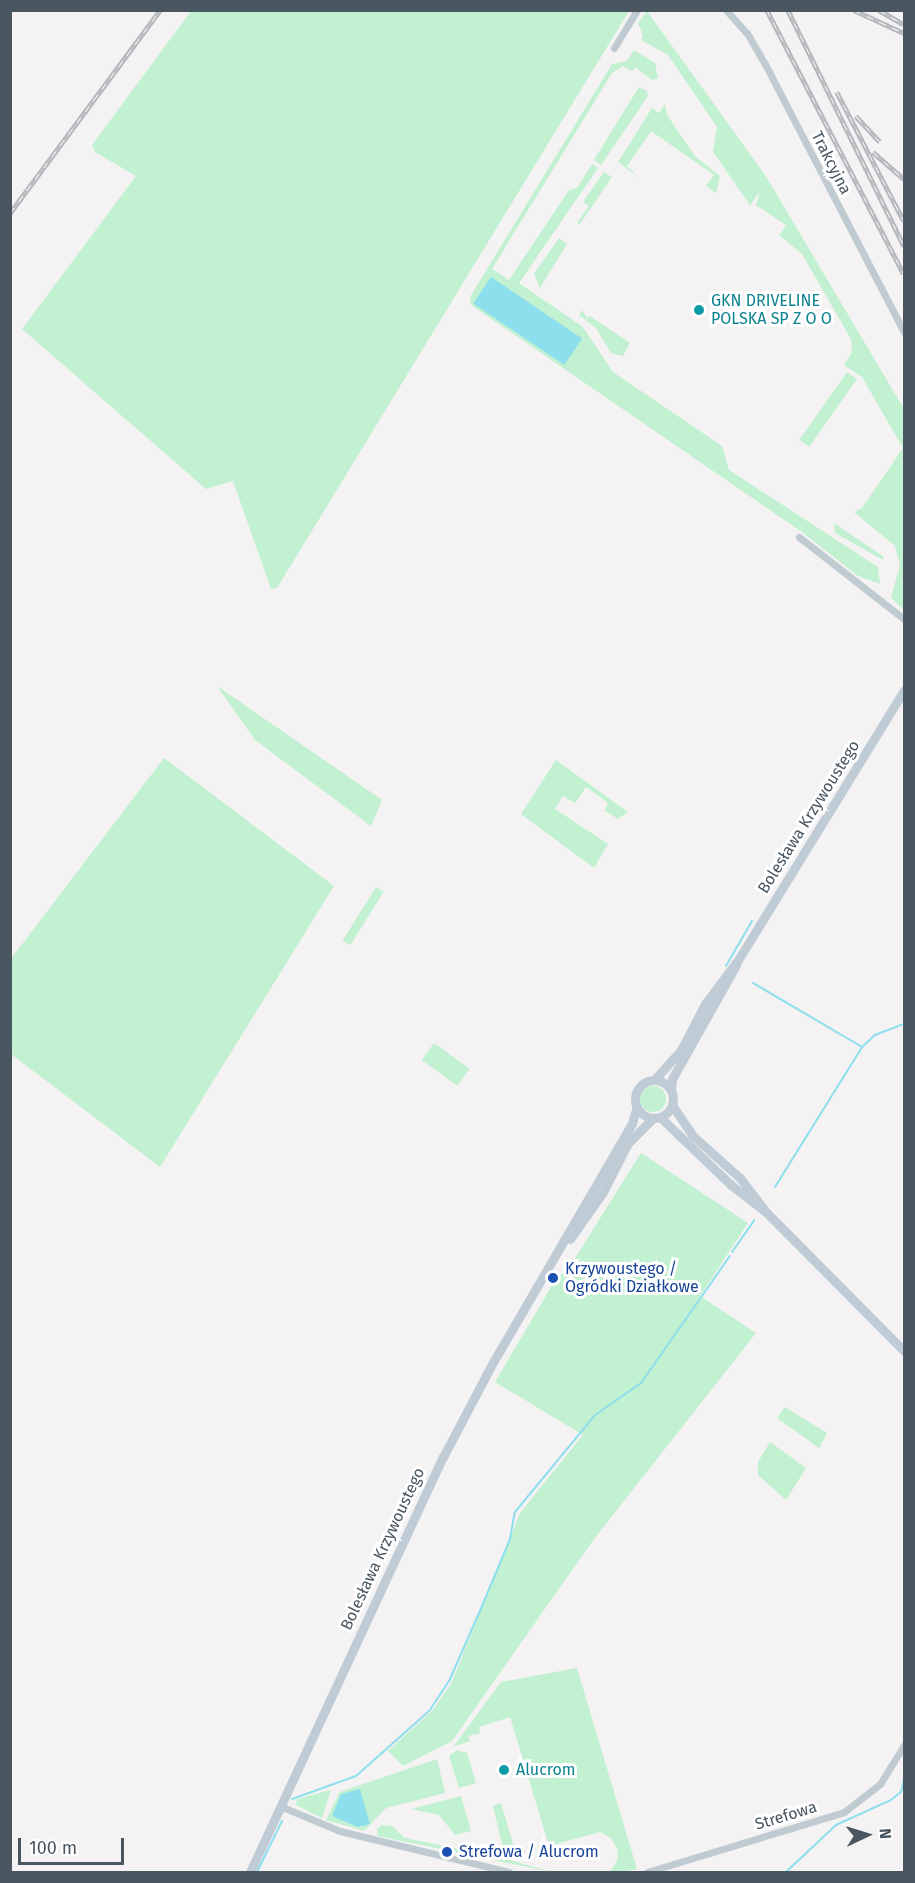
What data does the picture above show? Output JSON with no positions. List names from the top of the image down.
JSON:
{
  "streets": {
    "main road": ["Bolesława Krzywoustego"],
    "street": ["Trakcyjna", "Strefowa"]
  },
  "places": [
    "GKN DRIVELINE POLSKA SP Z O O",
    "Krzywoustego / Ogródki Działkowe",
    "Alucrom",
    "Strefowa / Alucrom"
  ],
  "scale_bar": "100 m",
  "north": "right"
}
